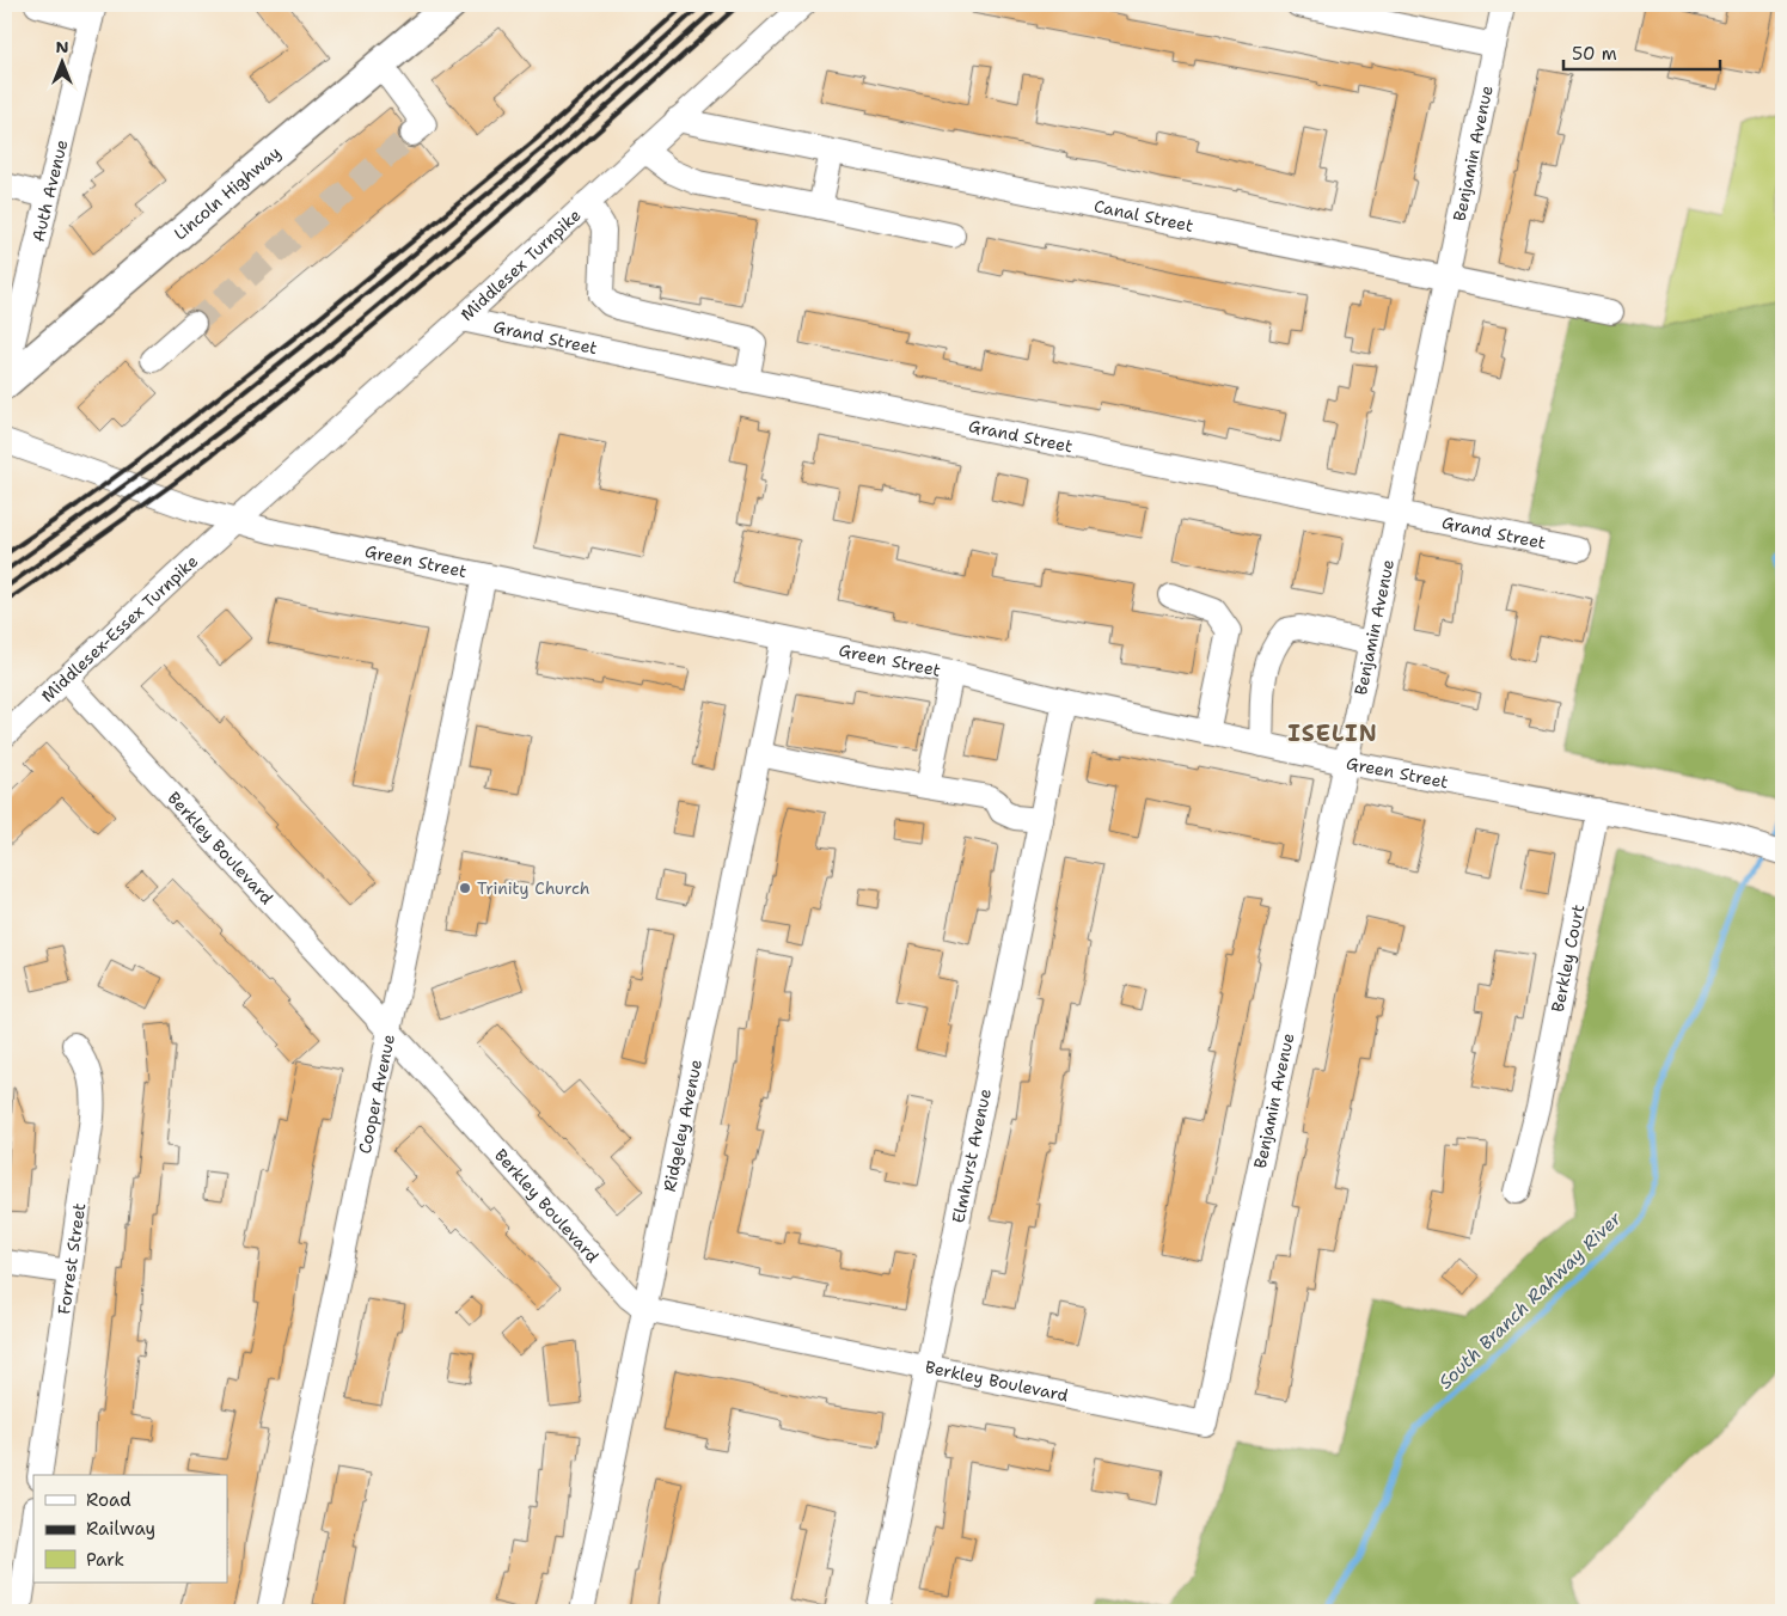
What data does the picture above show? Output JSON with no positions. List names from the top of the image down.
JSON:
{
  "streets": {
    "main road": ["Lincoln Highway"],
    "street": [
      "Benjamin Avenue",
      "Auth Avenue",
      "Canal Street",
      "Middlesex Turnpike",
      "Grand Street",
      "Green Street",
      "Middlesex-Essex Turnpike",
      "Berkley Boulevard",
      "Berkley Court",
      "Cooper Avenue",
      "Ridgeley Avenue",
      "Elmhurst Avenue",
      "Forrest Street"
    ]
  },
  "crossings": [
    ["Benjamin Avenue", "Canal Street"],
    ["Benjamin Avenue", "Grand Street"],
    ["Benjamin Avenue", "Green Street"],
    ["Benjamin Avenue", "Berkley Boulevard"],
    ["Canal Street", "Middlesex Turnpike"],
    ["Middlesex Turnpike", "Grand Street"],
    ["Middlesex Turnpike", "Green Street"],
    ["Middlesex Turnpike", "Middlesex-Essex Turnpike"],
    ["Green Street", "Middlesex-Essex Turnpike"],
    ["Green Street", "Berkley Court"],
    ["Green Street", "Cooper Avenue"],
    ["Green Street", "Ridgeley Avenue"],
    ["Green Street", "Elmhurst Avenue"],
    ["Middlesex-Essex Turnpike", "Berkley Boulevard"],
    ["Berkley Boulevard", "Cooper Avenue"],
    ["Berkley Boulevard", "Ridgeley Avenue"],
    ["Berkley Boulevard", "Elmhurst Avenue"]
  ],
  "districts": ["ISELIN"],
  "water": ["South Branch Rahway River"],
  "places": ["Trinity Church"],
  "legend": ["Road", "Railway", "Park"],
  "scale_bar": "50 m",
  "north": "top"
}
